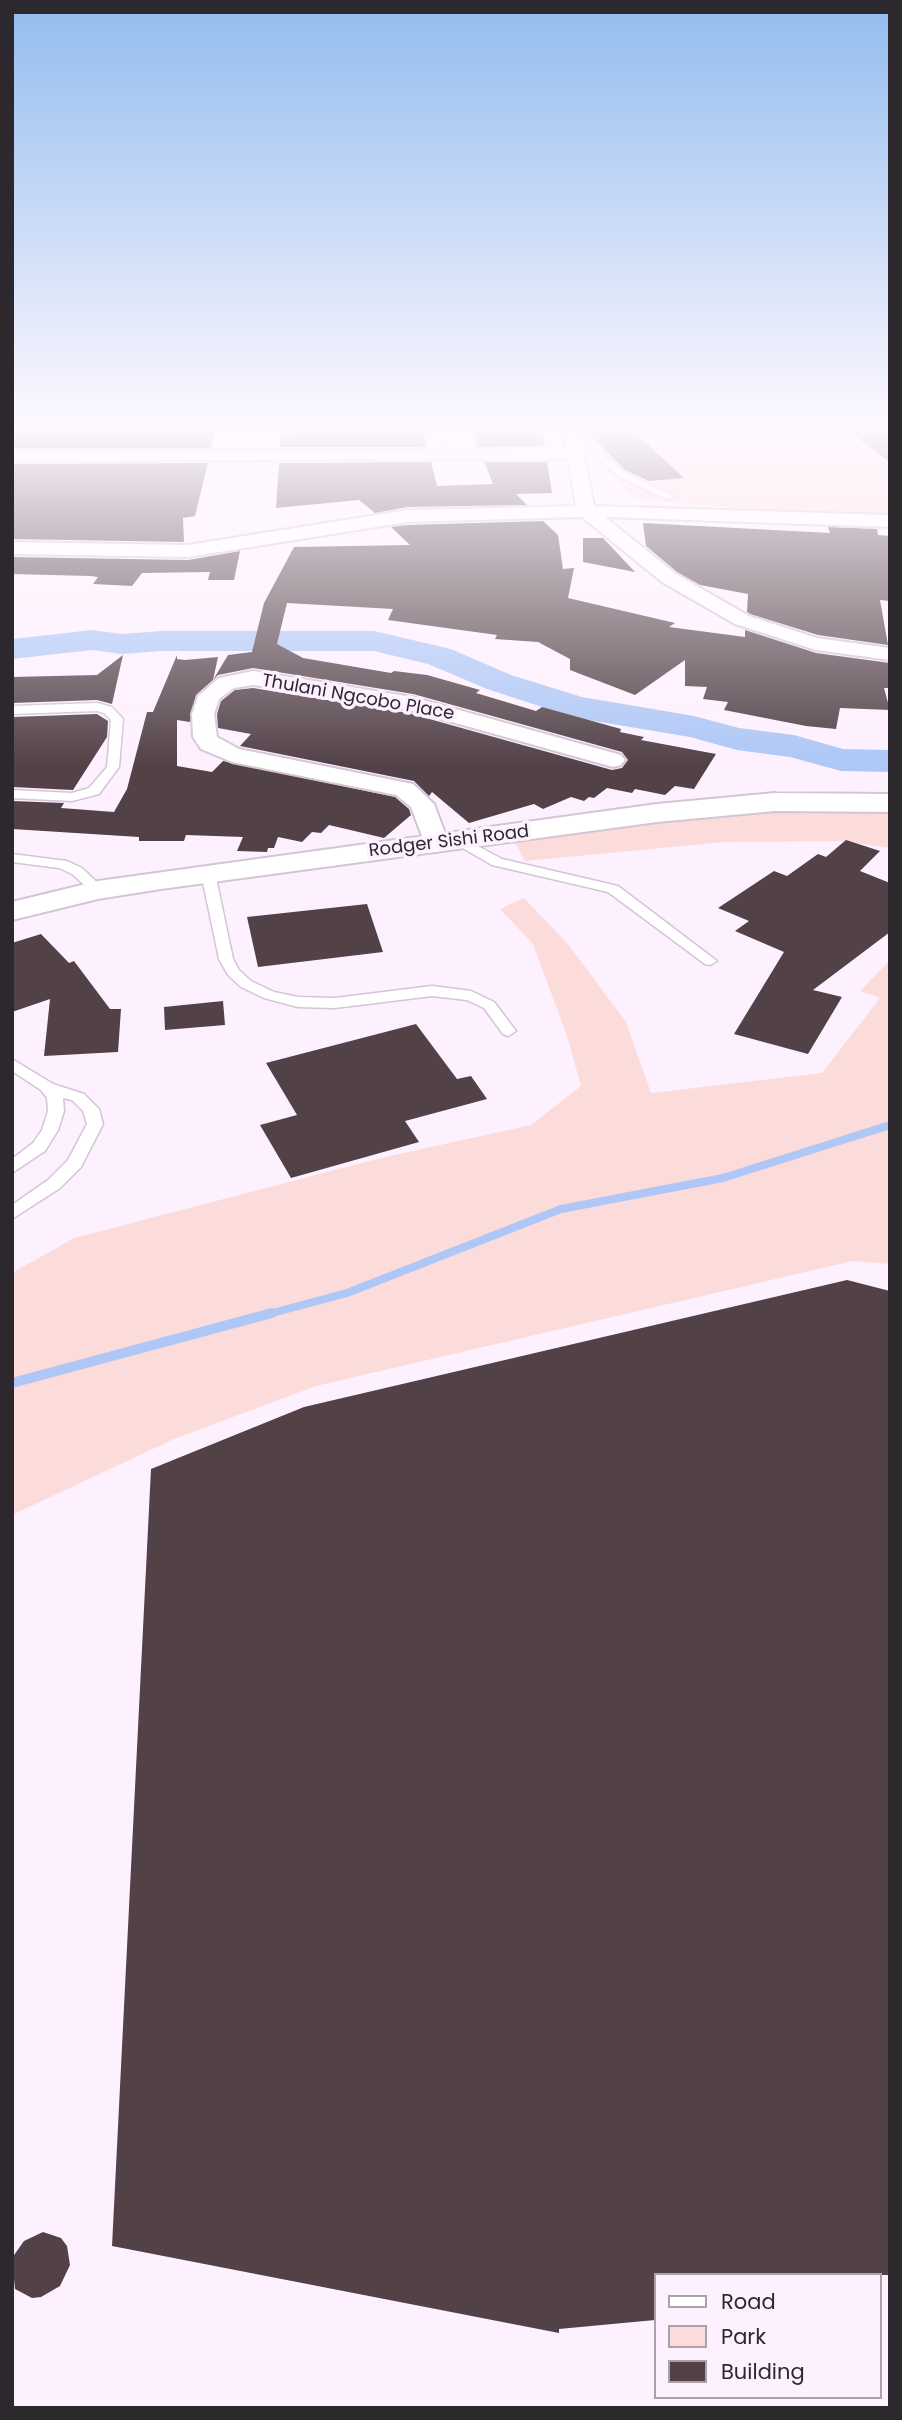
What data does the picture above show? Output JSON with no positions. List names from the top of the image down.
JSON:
{
  "streets": {
    "street": ["Thulani Ngcobo Place", "Rodger Sishi Road"]
  },
  "crossings": [
    ["Thulani Ngcobo Place", "Rodger Sishi Road"]
  ],
  "legend": ["Road", "Park", "Building"]
}
